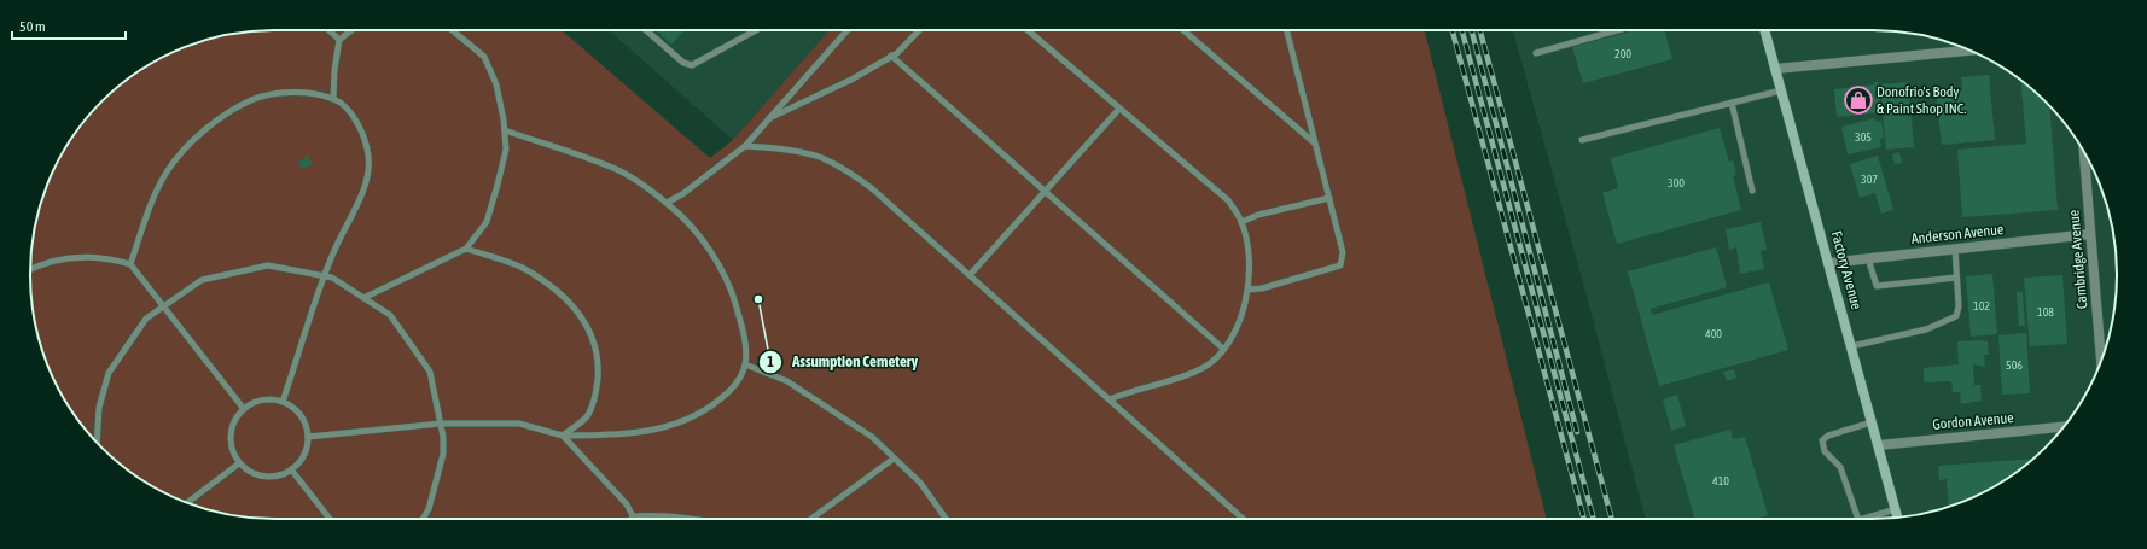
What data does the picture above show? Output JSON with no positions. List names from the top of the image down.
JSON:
{
  "streets": {
    "street": [
      "Anderson Avenue",
      "Cambridge Avenue",
      "Factory Avenue",
      "Gordon Avenue"
    ]
  },
  "crossings": [
    ["Anderson Avenue", "Cambridge Avenue"],
    ["Anderson Avenue", "Factory Avenue"],
    ["Factory Avenue", "Gordon Avenue"]
  ],
  "places": {
    "shop": ["Donofrio's Body & Paint Shop INC."],
    "other": ["Assumption Cemetery"]
  },
  "house_numbers": [
    "200",
    "305",
    "307",
    "300",
    "102",
    "108",
    "400",
    "506",
    "410"
  ],
  "scale_bar": "50 m"
}
